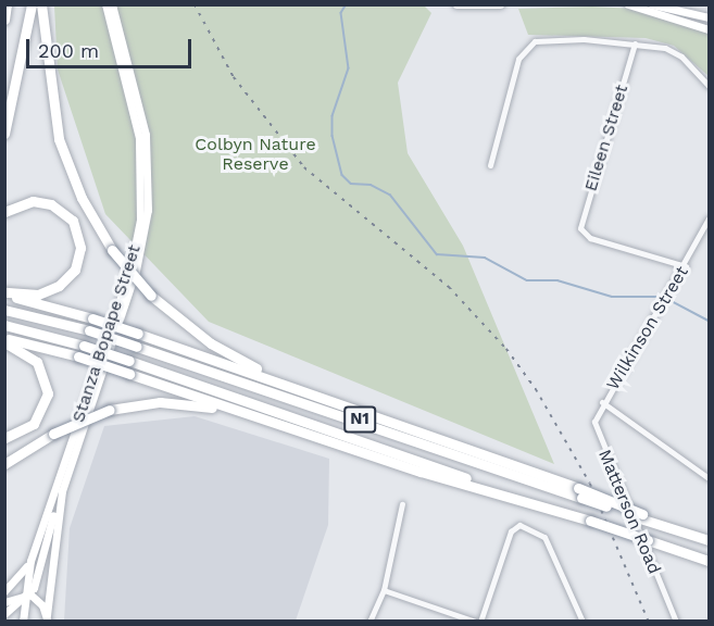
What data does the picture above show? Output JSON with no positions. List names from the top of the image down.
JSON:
{
  "streets": {
    "highway": ["N1"],
    "main road": ["Stanza Bopape Street"],
    "street": ["Eileen Street", "Wilkinson Street", "Matterson Road"]
  },
  "crossings": [
    ["Eileen Street", "Wilkinson Street"],
    ["Wilkinson Street", "Matterson Road"]
  ],
  "parks": ["Colbyn Nature Reserve"],
  "scale_bar": "200 m"
}
